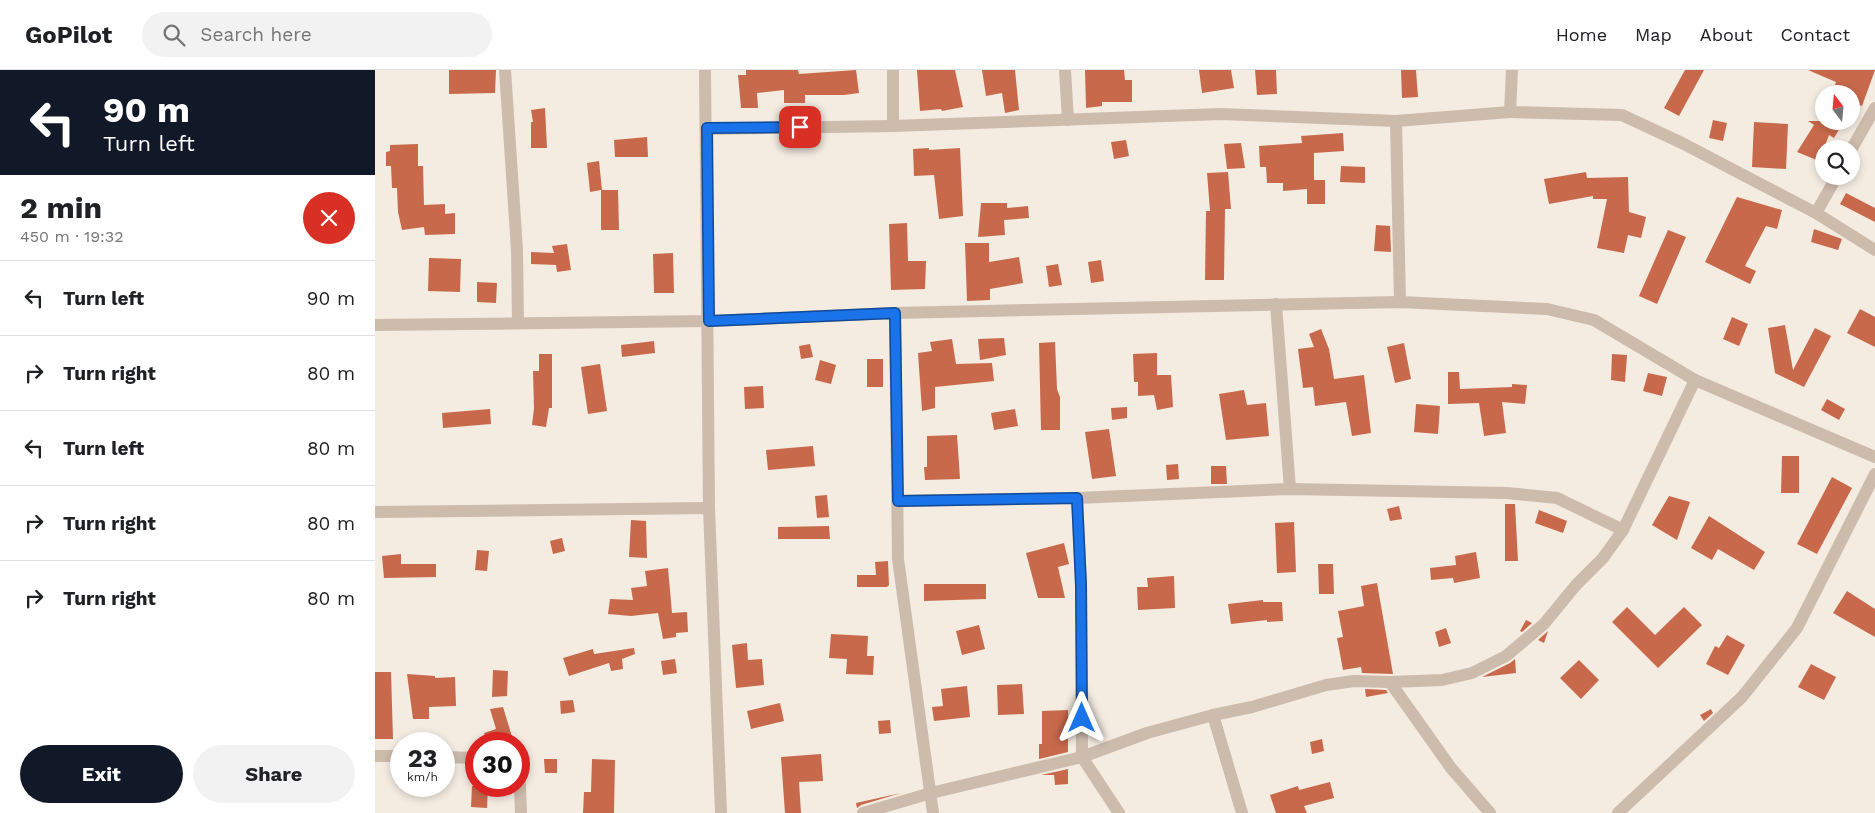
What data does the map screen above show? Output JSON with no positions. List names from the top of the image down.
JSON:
{
  "north": "top",
  "page": {
    "header": "GoPilot",
    "search": "Search here",
    "nav": [
      "Home",
      "Map",
      "About",
      "Contact"
    ],
    "turn": ["90 m", "Turn left"],
    "heading": ["2 min", "450 m · 19:32"],
    "list": [
      {
        "name": "Turn left",
        "value": "90 m"
      },
      {
        "name": "Turn right",
        "value": "80 m"
      },
      {
        "name": "Turn left",
        "value": "80 m"
      },
      {
        "name": "Turn right",
        "value": "80 m"
      },
      {
        "name": "Turn right",
        "value": "80 m"
      }
    ],
    "speed": "23 km/h",
    "limit": "30",
    "buttons": ["Exit", "Share"]
  }
}
